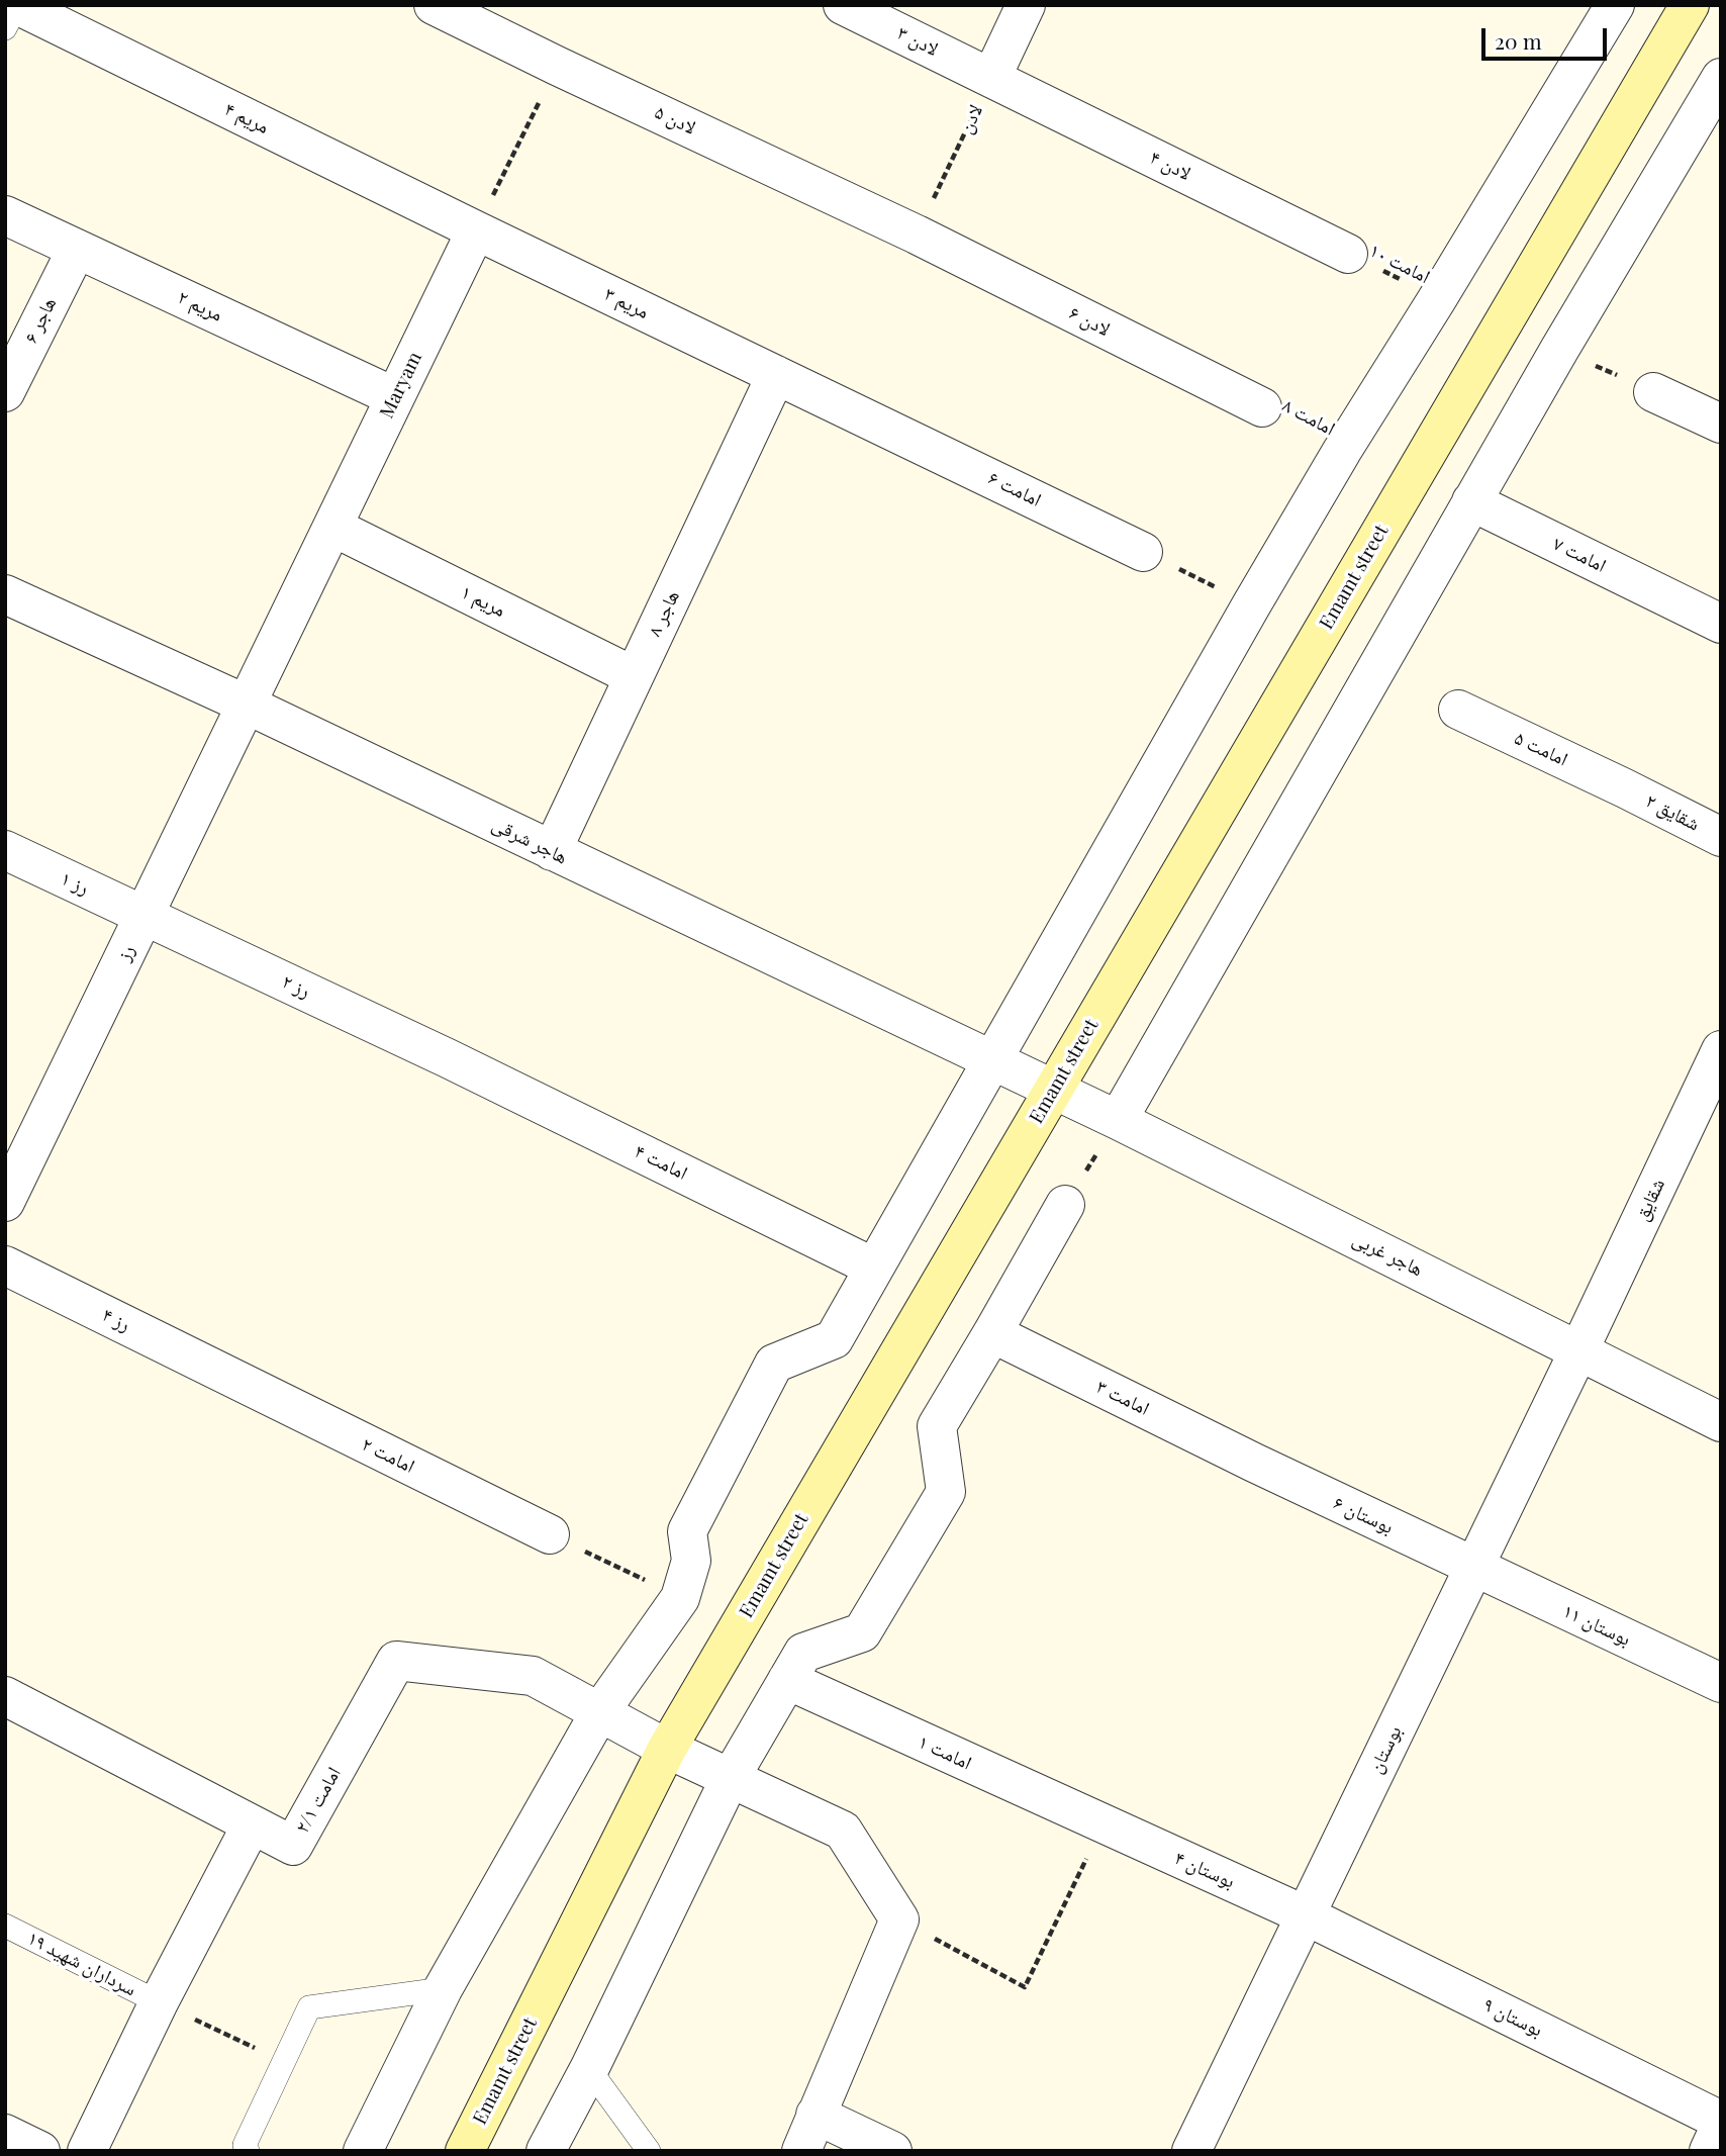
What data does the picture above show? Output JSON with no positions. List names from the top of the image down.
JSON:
{
  "streets": {
    "main road": ["Emamt street"],
    "street": [
      "لادن ۳",
      "مریم ۴",
      "لادن ۵",
      "لادن ۴",
      "مریم ۳",
      "مریم ۲",
      "هاجر ۶",
      "لادن ۶",
      "Maryam",
      "امامت ۶",
      "امامت ۷",
      "مریم ۱",
      "هاجر ۸",
      "امامت ۵",
      "شقایق ۲",
      "هاجر شرقی",
      "رز ۱",
      "رز",
      "رز ۲",
      "امامت ۴",
      "شقایق",
      "هاجر غربی",
      "رز ۴",
      "امامت ۳",
      "امامت ۲",
      "بوستان ۶",
      "بوستان ۱۱",
      "بوستان",
      "امامت ۱",
      "امامت ۲/۱",
      "بوستان ۴",
      "بوستان ۹"
    ],
    "lane": ["سرداران شهید ۱۹"],
    "path": ["لادن", "امامت ۱۰"]
  },
  "crossings": [
    ["لادن ۳", "لادن"],
    ["لادن ۳", "لادن ۴"],
    ["مریم ۴", "مریم ۳"],
    ["مریم ۴", "Maryam"],
    ["لادن", "لادن ۵"],
    ["لادن", "لادن ۴"],
    ["لادن", "لادن ۶"],
    ["لادن ۵", "لادن ۶"],
    ["لادن ۴", "امامت ۱۰"],
    ["مریم ۳", "Maryam"],
    ["مریم ۳", "امامت ۶"],
    ["مریم ۳", "هاجر ۸"],
    ["مریم ۲", "هاجر ۶"],
    ["مریم ۲", "Maryam"],
    ["Maryam", "مریم ۱"],
    ["Maryam", "هاجر شرقی"],
    ["Maryam", "رز"],
    ["امامت ۶", "هاجر ۸"],
    ["Emamt street", "هاجر شرقی"],
    ["Emamt street", "هاجر غربی"],
    ["مریم ۱", "هاجر ۸"],
    ["هاجر ۸", "هاجر شرقی"],
    ["امامت ۵", "شقایق ۲"],
    ["هاجر شرقی", "رز"],
    ["هاجر شرقی", "هاجر غربی"],
    ["رز ۱", "رز"],
    ["رز ۱", "رز ۲"],
    ["رز", "رز ۲"],
    ["رز ۲", "امامت ۴"],
    ["شقایق", "هاجر غربی"],
    ["شقایق", "بوستان"],
    ["هاجر غربی", "بوستان"],
    ["رز ۴", "امامت ۲"],
    ["امامت ۳", "بوستان ۶"],
    ["بوستان ۶", "بوستان ۱۱"],
    ["بوستان ۶", "بوستان"],
    ["بوستان ۱۱", "بوستان"],
    ["بوستان", "بوستان ۴"],
    ["بوستان", "بوستان ۹"],
    ["امامت ۱", "بوستان ۴"],
    ["بوستان ۴", "بوستان ۹"]
  ],
  "scale_bar": "20 m"
}
